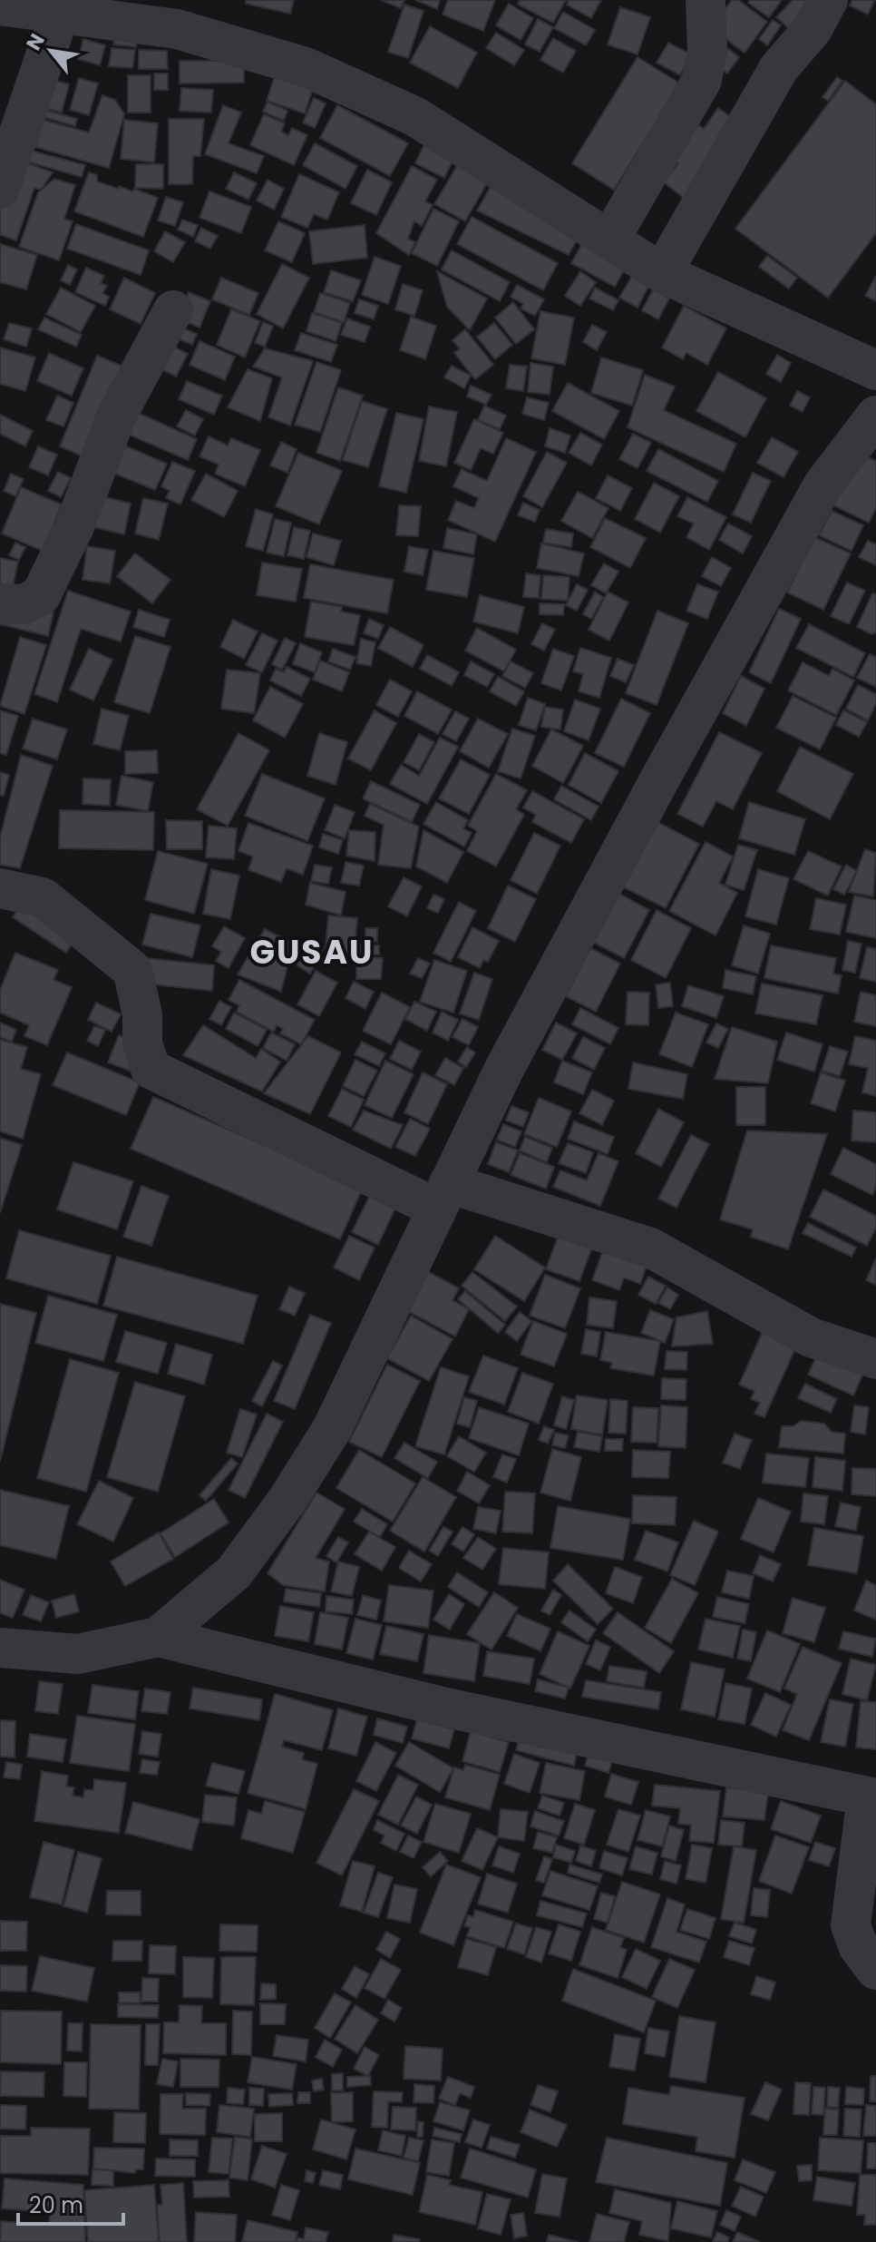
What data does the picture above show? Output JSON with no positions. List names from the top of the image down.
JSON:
{
  "districts": ["GUSAU"],
  "scale_bar": "20 m",
  "north": "top left"
}
